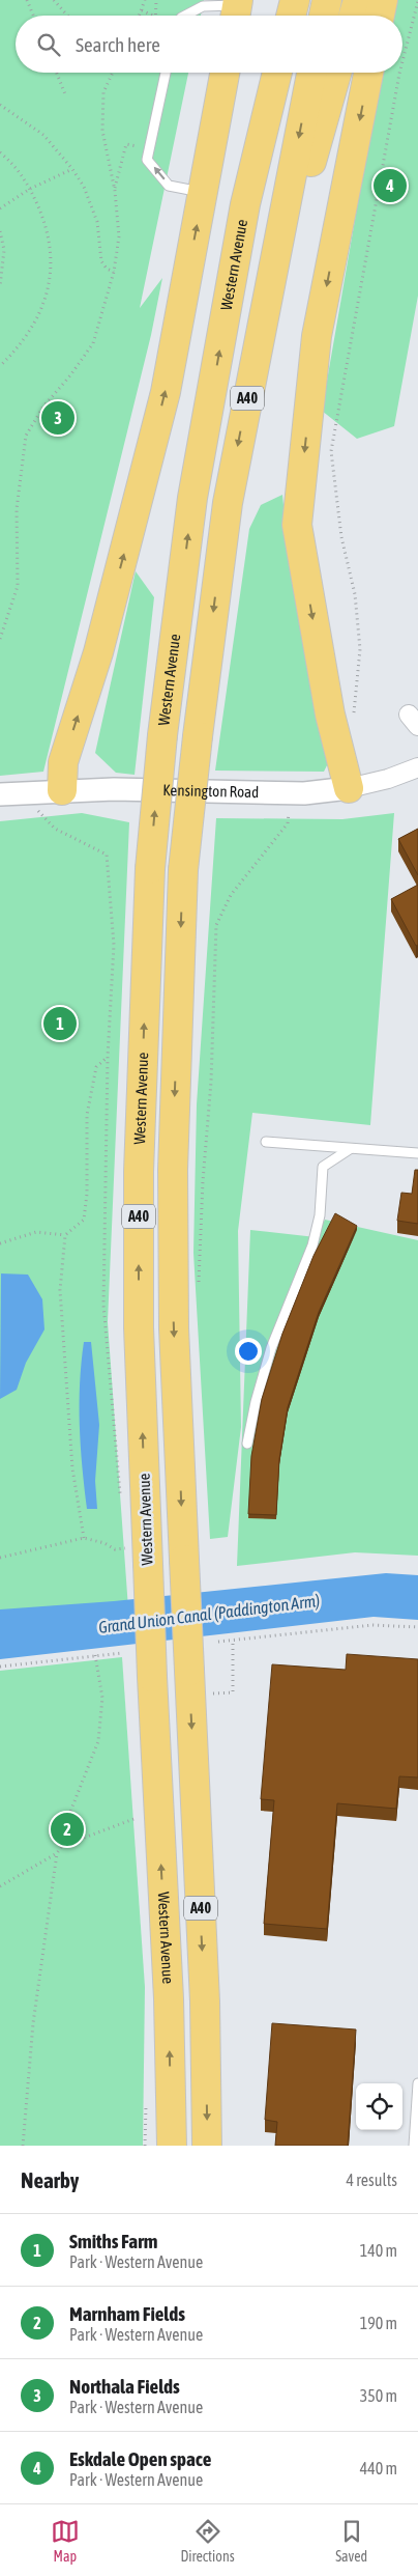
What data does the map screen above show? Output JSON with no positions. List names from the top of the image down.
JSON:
{
  "streets": {
    "highway": ["Western Avenue", "A40"],
    "street": ["Kensington Road"]
  },
  "crossings": [
    ["Western Avenue", "A40"]
  ],
  "water": ["Grand Union Canal (Paddington Arm)"],
  "page": {
    "search": "Search here",
    "pins": [
      "4",
      "3",
      "1",
      "2"
    ],
    "heading": ["Nearby", "4 results"],
    "list": [
      {
        "mark": "1",
        "name": "Smiths Farm",
        "note": "Park · Western Avenue",
        "value": "140 m"
      },
      {
        "mark": "2",
        "name": "Marnham Fields",
        "note": "Park · Western Avenue",
        "value": "190 m"
      },
      {
        "mark": "3",
        "name": "Northala Fields",
        "note": "Park · Western Avenue",
        "value": "350 m"
      },
      {
        "mark": "4",
        "name": "Eskdale Open space",
        "note": "Park · Western Avenue",
        "value": "440 m"
      }
    ],
    "nav": ["Map", "Directions", "Saved"]
  }
}
